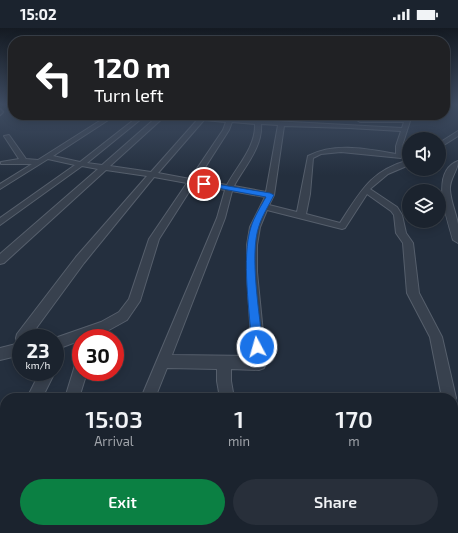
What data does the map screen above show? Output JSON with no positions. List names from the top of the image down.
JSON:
{
  "page": {
    "status": "15:02",
    "turn": ["120 m", "Turn left"],
    "speed": "23 km/h",
    "limit": "30",
    "eta": [
      "15:03",
      "Arrival",
      "1",
      "min",
      "170",
      "m"
    ],
    "buttons": ["Exit", "Share"]
  }
}
